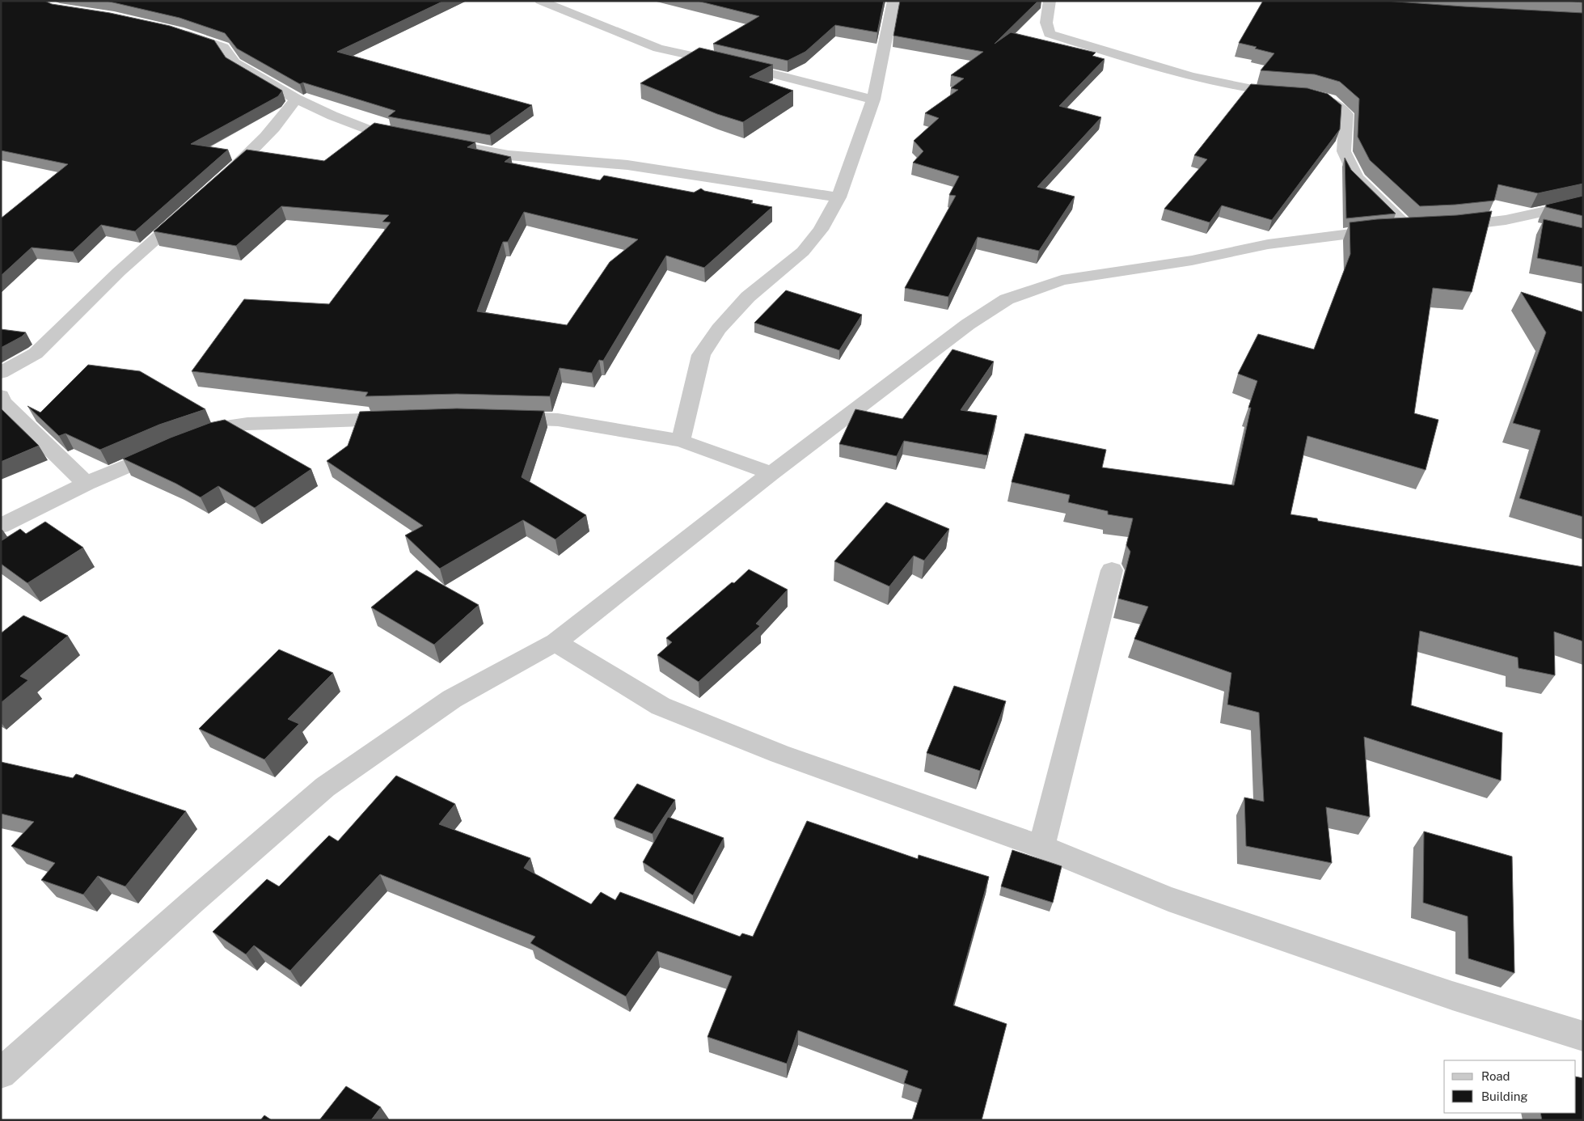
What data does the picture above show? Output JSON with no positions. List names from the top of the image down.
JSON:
{
  "legend": ["Road", "Building"]
}
